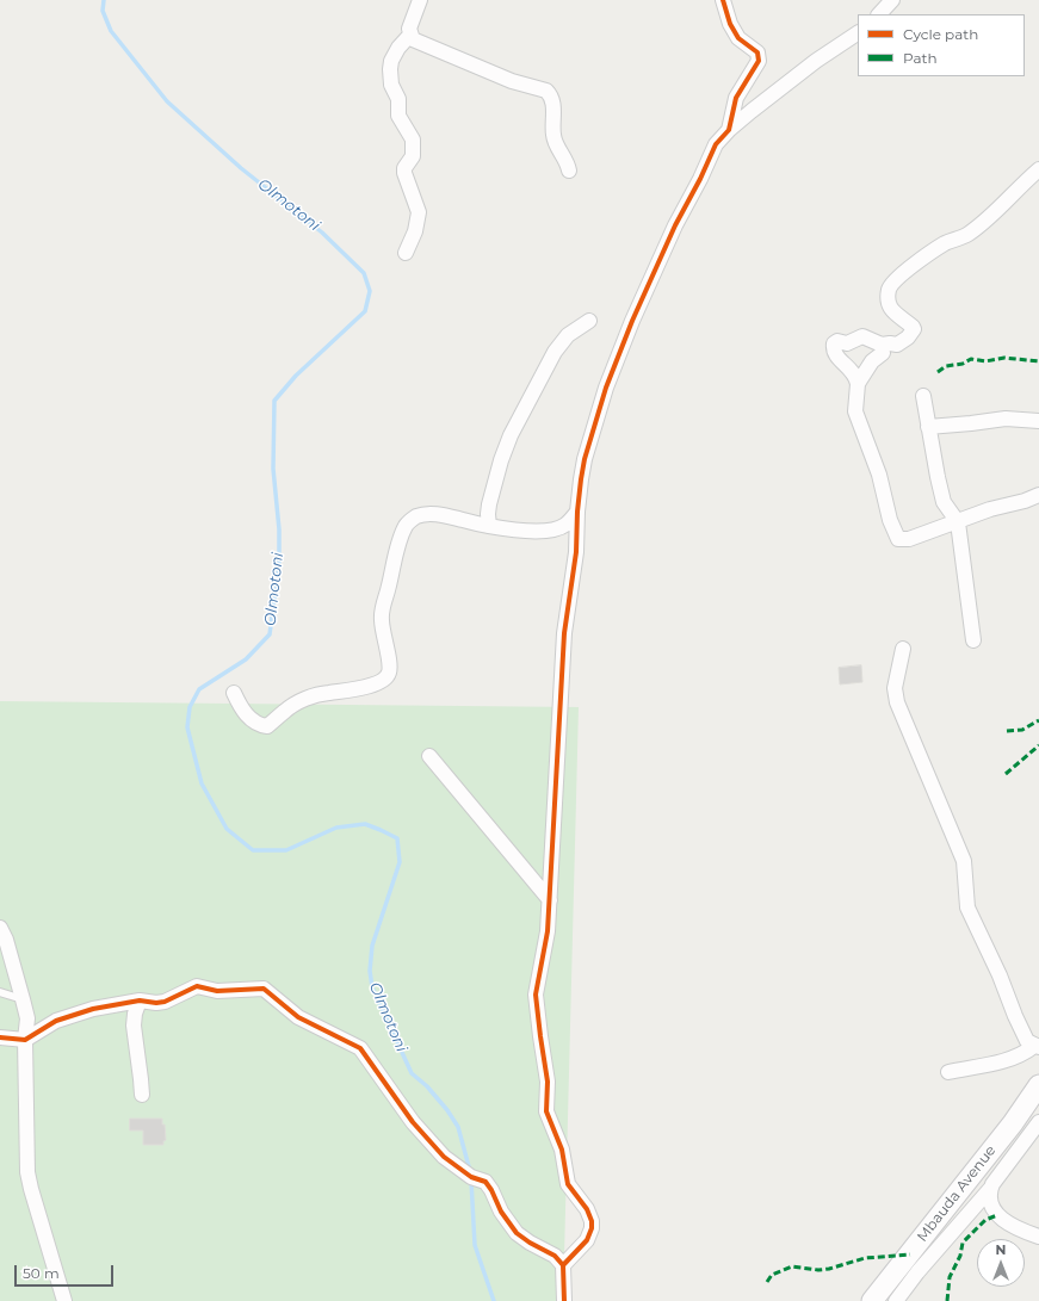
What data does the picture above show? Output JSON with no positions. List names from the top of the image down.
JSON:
{
  "streets": {
    "street": ["Mbauda Avenue"]
  },
  "water": ["Olmotoni"],
  "legend": ["Cycle path", "Path"],
  "scale_bar": "50 m",
  "north": "top"
}
